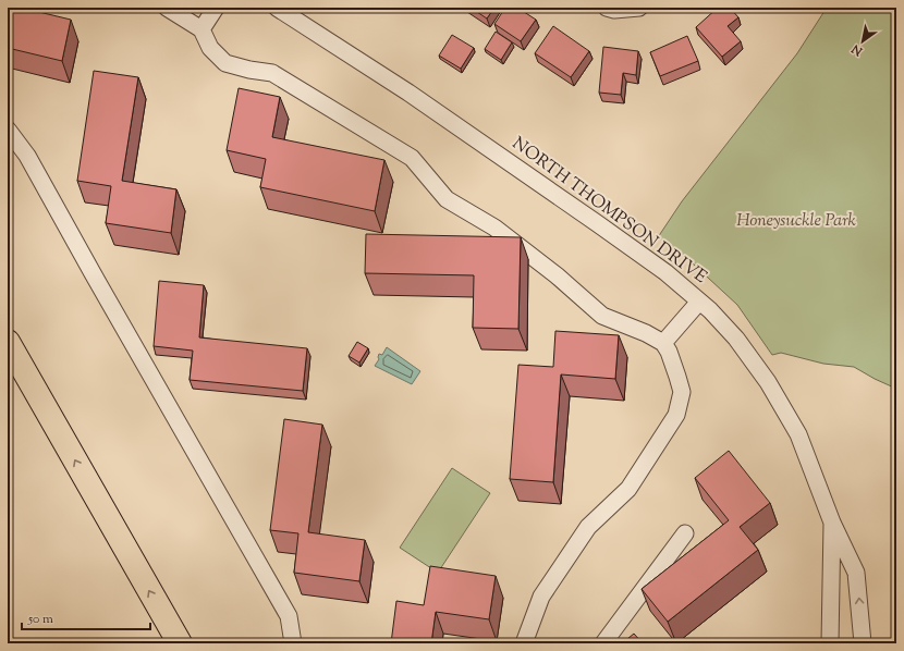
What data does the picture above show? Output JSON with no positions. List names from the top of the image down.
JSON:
{
  "streets": {
    "street": ["NORTH THOMPSON DRIVE"]
  },
  "parks": ["Honeysuckle Park"],
  "scale_bar": "50 m",
  "north": "bottom left"
}
